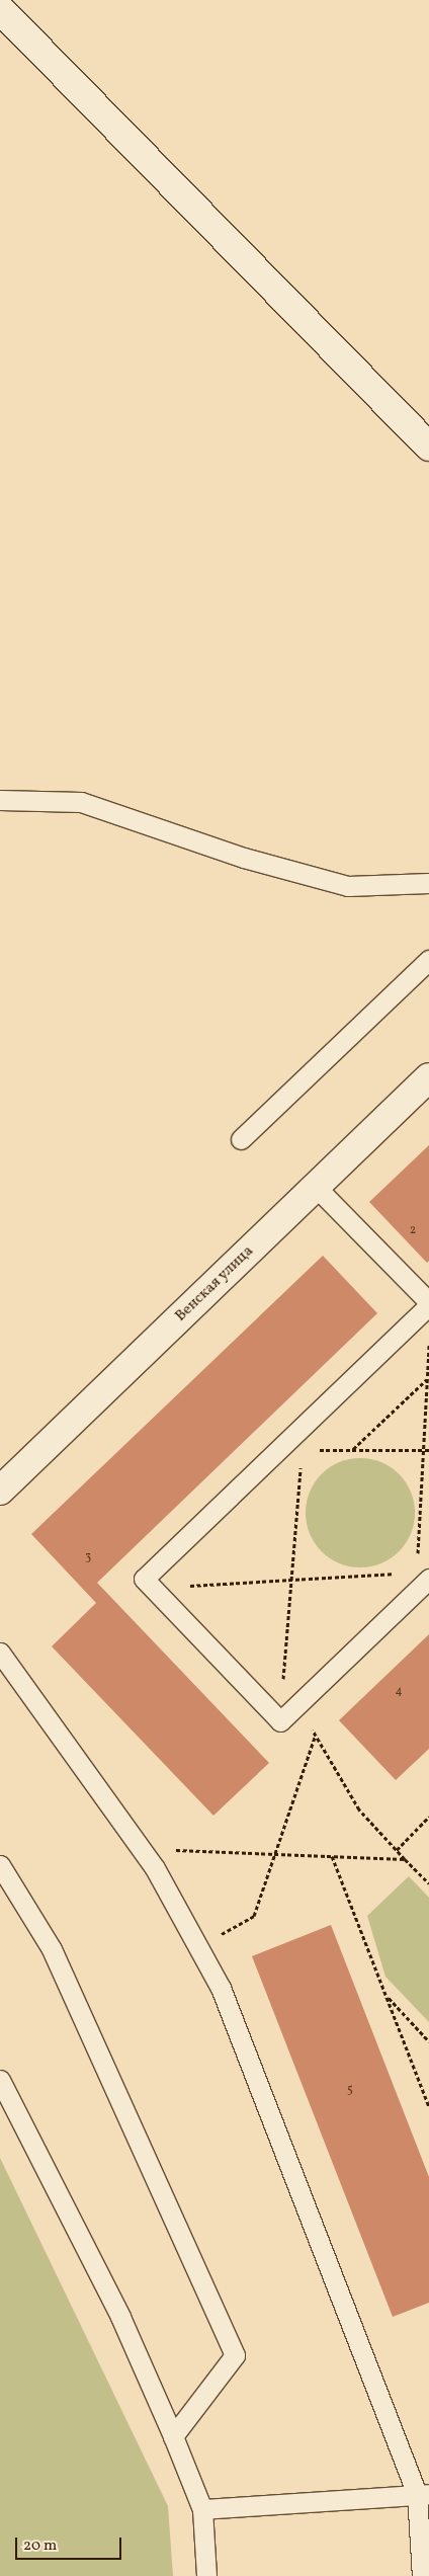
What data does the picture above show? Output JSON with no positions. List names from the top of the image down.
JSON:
{
  "streets": {
    "street": ["Венская улица"]
  },
  "house_numbers": [
    "2",
    "3",
    "4",
    "5"
  ],
  "scale_bar": "20 m"
}
